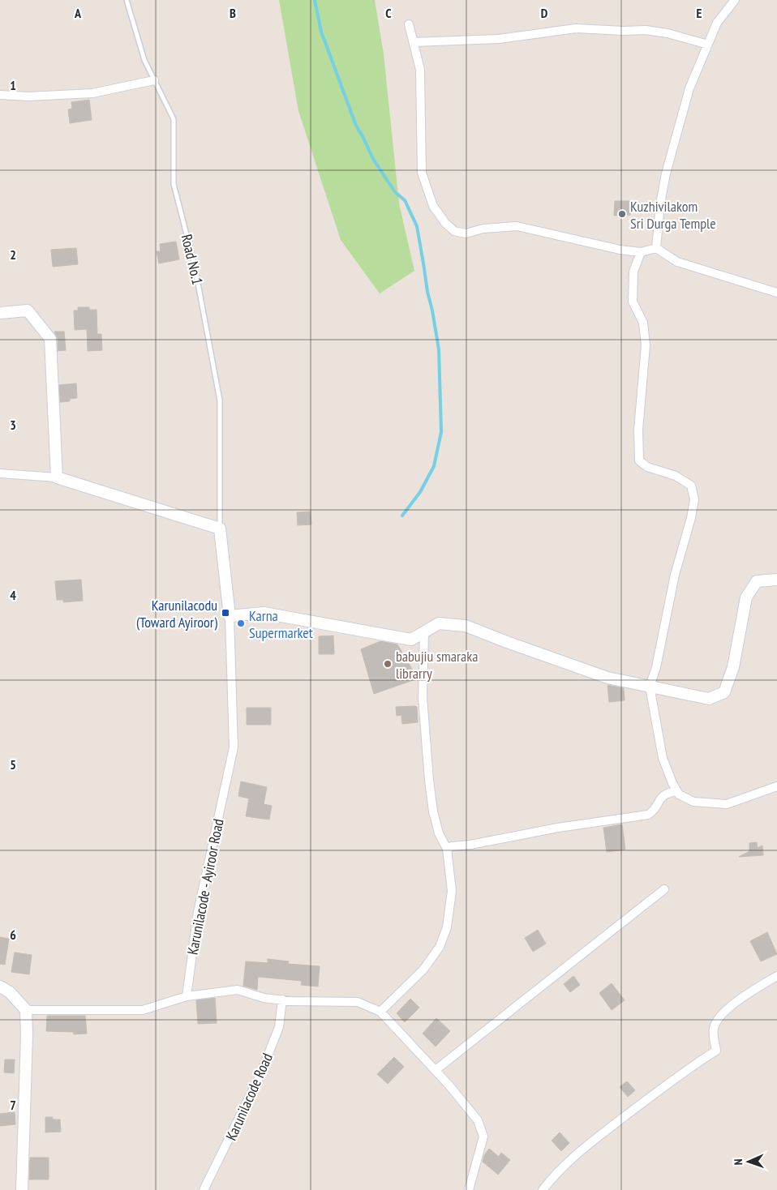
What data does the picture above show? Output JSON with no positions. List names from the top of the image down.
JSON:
{
  "streets": {
    "street": ["Karunilacode - Ayiroor Road", "Karunilacode Road"],
    "lane": ["Road No.1"]
  },
  "places": {
    "other": ["Kuzhivilakom Sri Durga Temple", "Karna Supermarket", "babujiu smaraka librarry"],
    "transit": ["Karunilacodu (Toward Ayiroor)"]
  },
  "north": "left",
  "grid": {
    "columns": [
      "A",
      "B",
      "C",
      "D",
      "E"
    ],
    "rows": [
      "1",
      "2",
      "3",
      "4",
      "5",
      "6",
      "7"
    ]
  }
}
